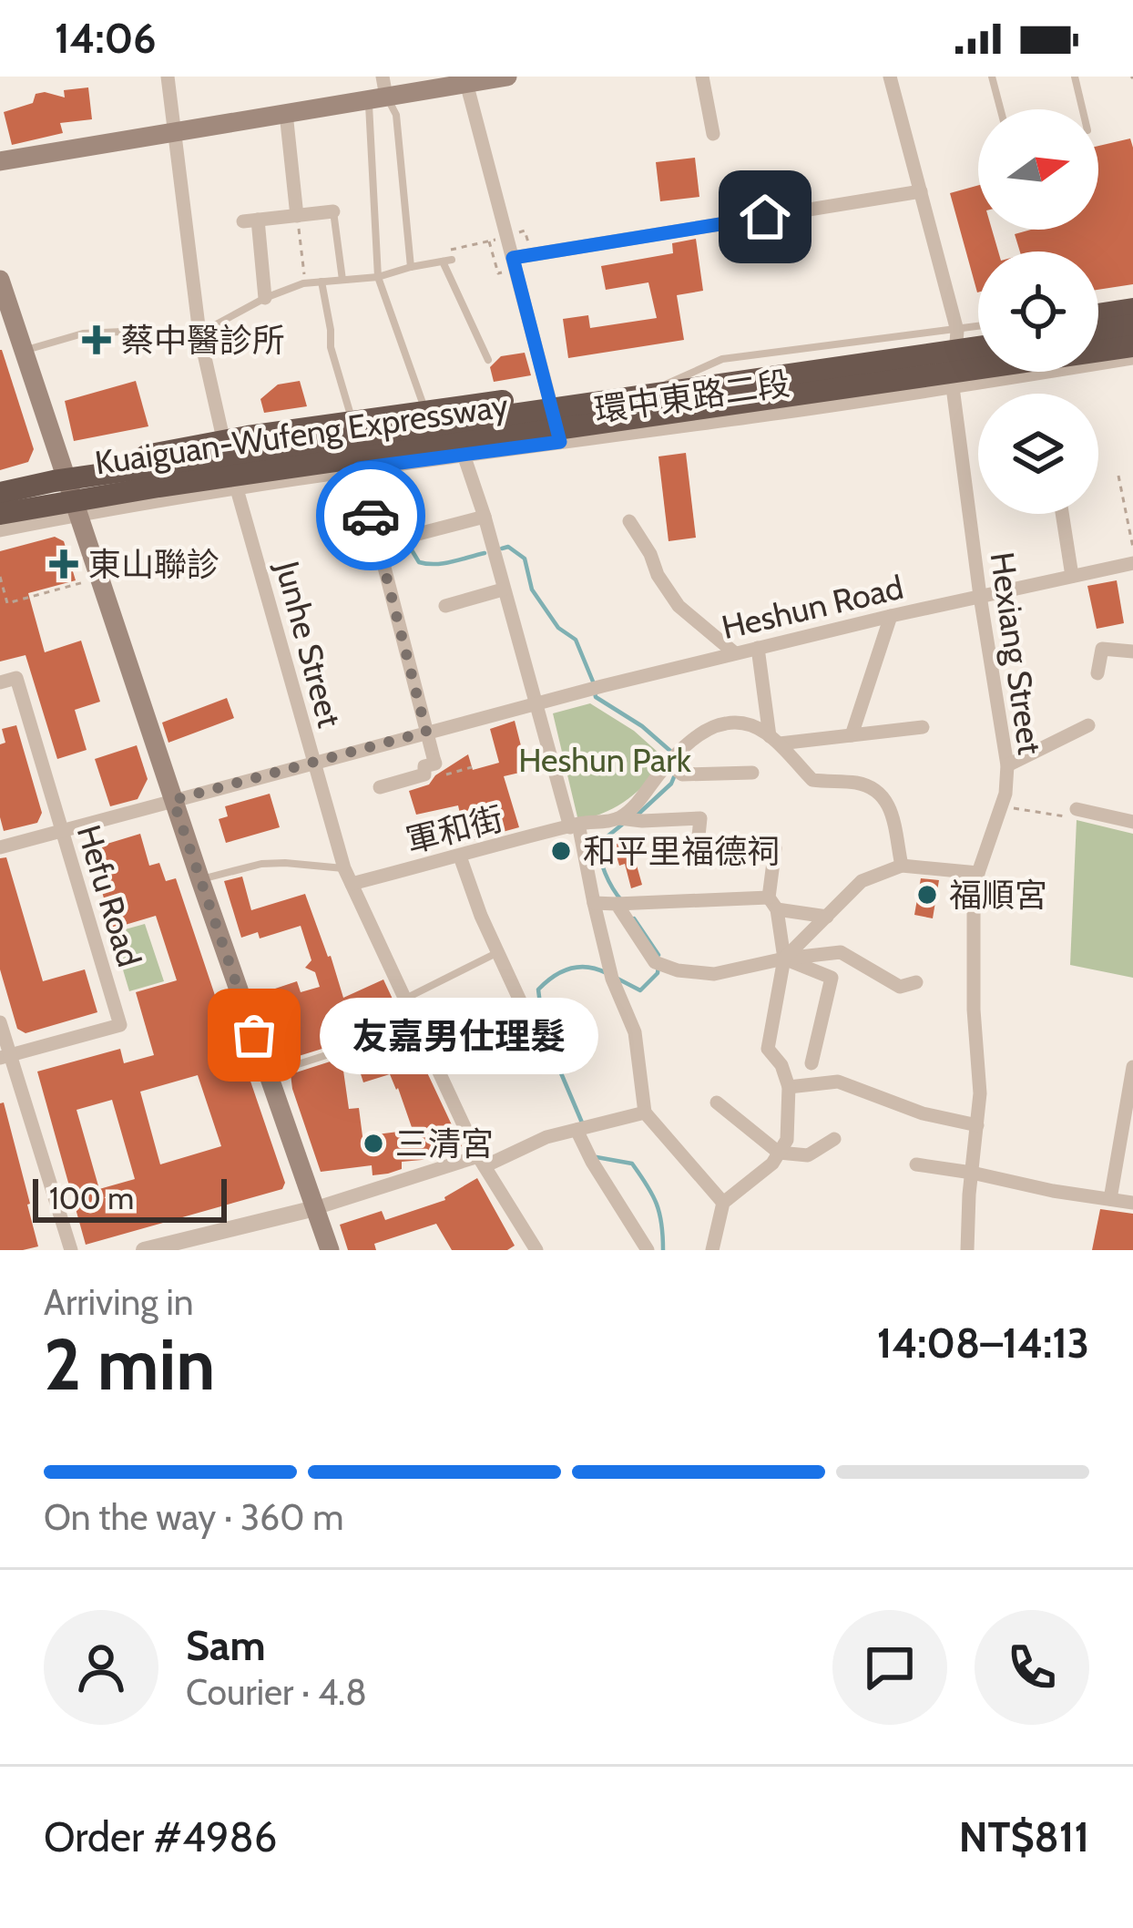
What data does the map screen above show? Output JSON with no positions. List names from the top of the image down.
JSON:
{
  "streets": {
    "highway": ["Kuaiguan-Wufeng Expressway"],
    "street": [
      "環中東路二段",
      "Heshun Road",
      "Junhe Street",
      "Hexiang Street",
      "軍和街",
      "Hefu Road"
    ]
  },
  "crossings": [
    ["環中東路二段", "Kuaiguan-Wufeng Expressway"],
    ["環中東路二段", "Junhe Street"],
    ["環中東路二段", "Hexiang Street"],
    ["Heshun Road", "Junhe Street"],
    ["Heshun Road", "Hexiang Street"],
    ["Heshun Road", "Hefu Road"],
    ["Junhe Street", "軍和街"]
  ],
  "parks": ["Heshun Park"],
  "places": {
    "health": ["蔡中醫診所", "東山聯診"],
    "other": [
      "和平里福德祠",
      "福順宮",
      "友嘉男仕理髮",
      "三清宮"
    ]
  },
  "scale_bar": "100 m",
  "north": "right",
  "page": {
    "status": "14:06",
    "bubble": "友嘉男仕理髮",
    "scale": "100 m",
    "heading": ["2 min", "Arriving in", "14:08–14:13"],
    "panel": [
      "Sam",
      "Courier · 4.8",
      "Order #4986",
      "NT$811"
    ],
    "bar": "On the way · 360 m"
  }
}
